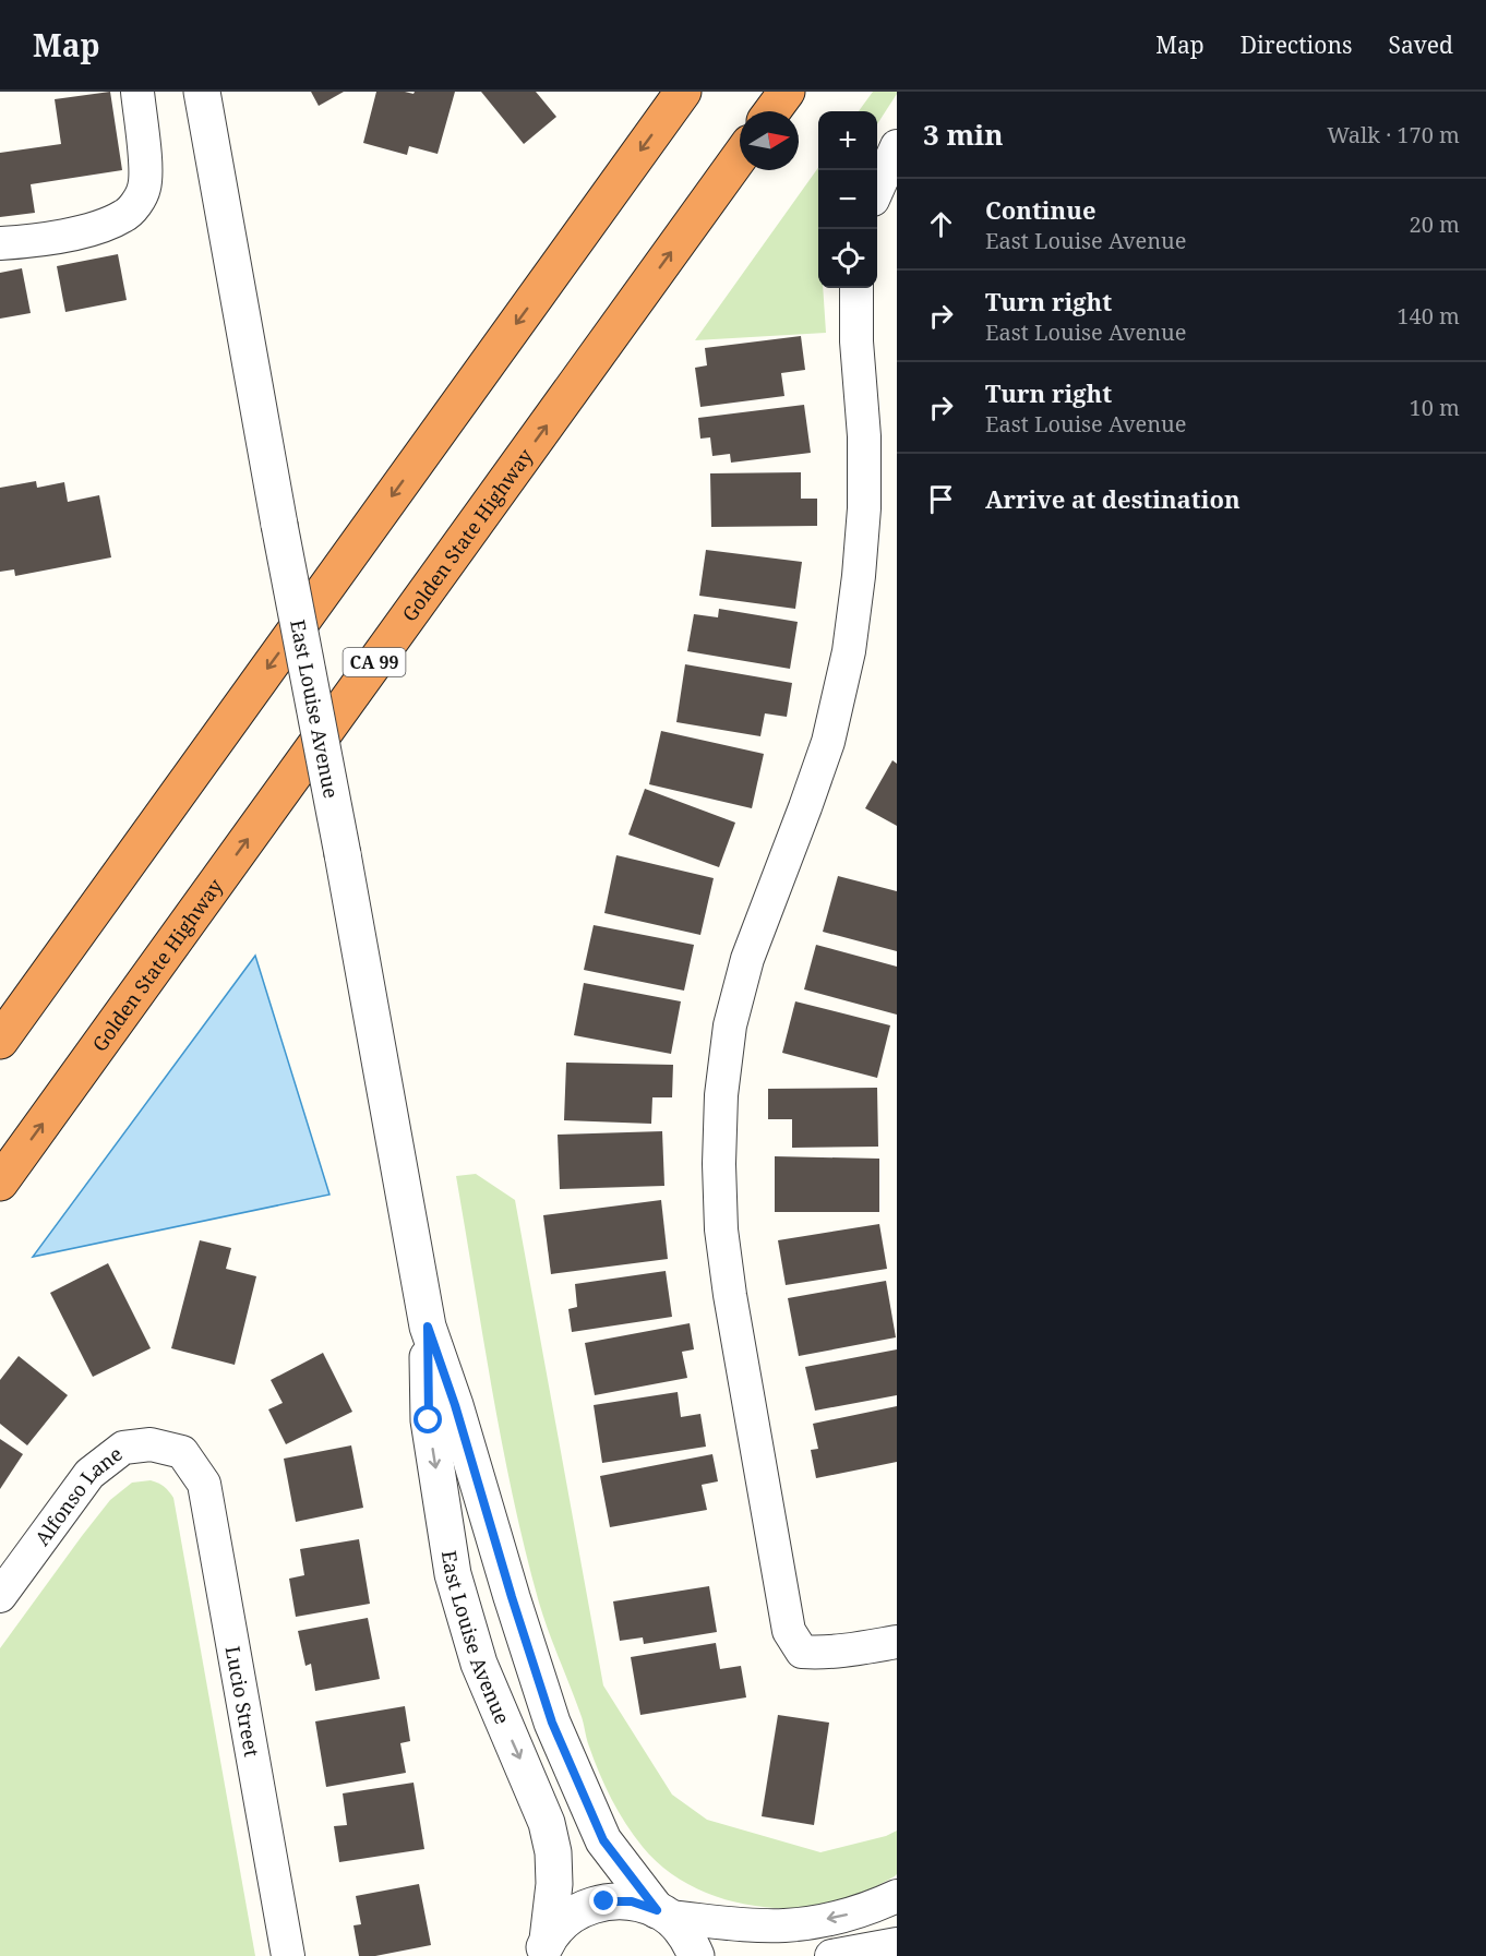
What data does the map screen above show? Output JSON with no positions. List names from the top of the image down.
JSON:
{
  "streets": {
    "highway": ["Golden State Highway", "CA 99"],
    "street": ["East Louise Avenue", "Alfonso Lane", "Lucio Street"]
  },
  "crossings": [
    ["Alfonso Lane", "Lucio Street"]
  ],
  "north": "right",
  "page": {
    "header": "Map",
    "nav": ["Map", "Directions", "Saved"],
    "heading": ["3 min", "Walk · 170 m"],
    "map_buttons": ["+", "−"],
    "list": [
      ["Continue", "East Louise Avenue", "20 m"],
      ["Turn right", "East Louise Avenue", "140 m"],
      ["Turn right", "East Louise Avenue", "10 m"],
      "Arrive at destination"
    ]
  }
}
